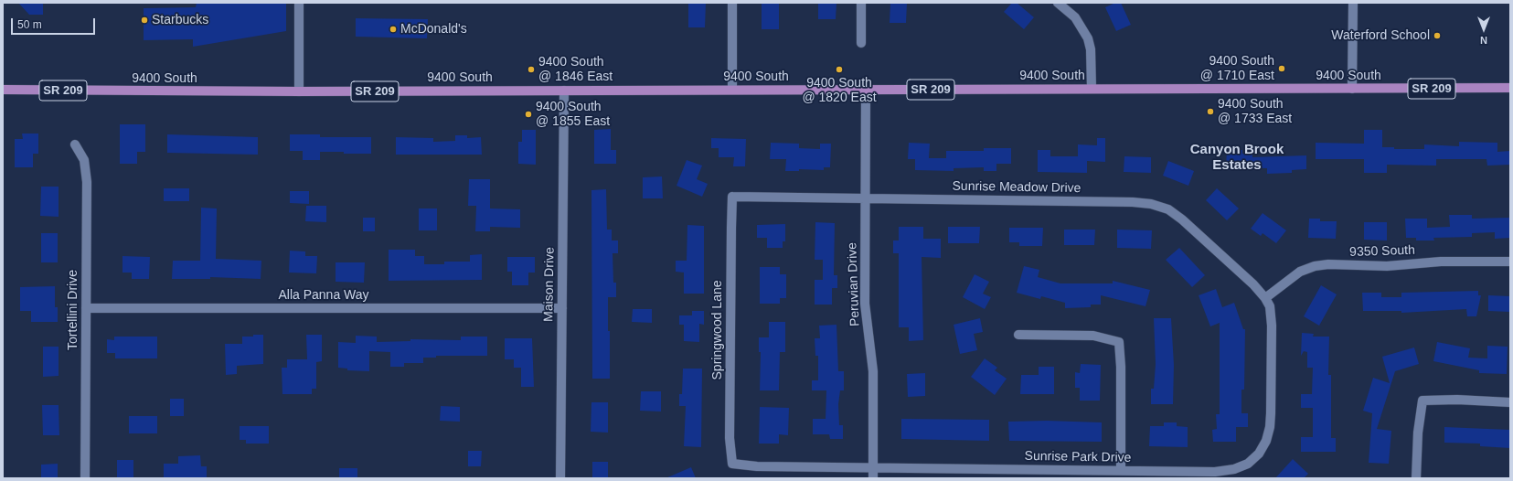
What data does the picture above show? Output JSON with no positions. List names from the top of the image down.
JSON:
{
  "streets": {
    "main road": ["9400 South", "SR 209"],
    "street": [
      "Sunrise Meadow Drive",
      "9350 South",
      "Maison Drive",
      "Peruvian Drive",
      "Alla Panna Way",
      "Tortellini Drive",
      "Springwood Lane",
      "Sunrise Park Drive"
    ]
  },
  "crossings": [
    ["9400 South", "Maison Drive"],
    ["9400 South", "Peruvian Drive"],
    ["Sunrise Meadow Drive", "9350 South"],
    ["Sunrise Meadow Drive", "Peruvian Drive"],
    ["Sunrise Meadow Drive", "Springwood Lane"],
    ["Sunrise Meadow Drive", "Sunrise Park Drive"],
    ["9350 South", "Sunrise Park Drive"],
    ["Maison Drive", "Alla Panna Way"],
    ["Peruvian Drive", "Sunrise Park Drive"],
    ["Alla Panna Way", "Tortellini Drive"],
    ["Springwood Lane", "Sunrise Park Drive"]
  ],
  "districts": ["Canyon Brook Estates"],
  "places": [
    "Starbucks",
    "McDonald's",
    "Waterford School",
    "9400 South @ 1710 East",
    "9400 South @ 1846 East",
    "9400 South @ 1820 East",
    "9400 South @ 1733 East",
    "9400 South @ 1855 East"
  ],
  "scale_bar": "50 m",
  "north": "bottom"
}
